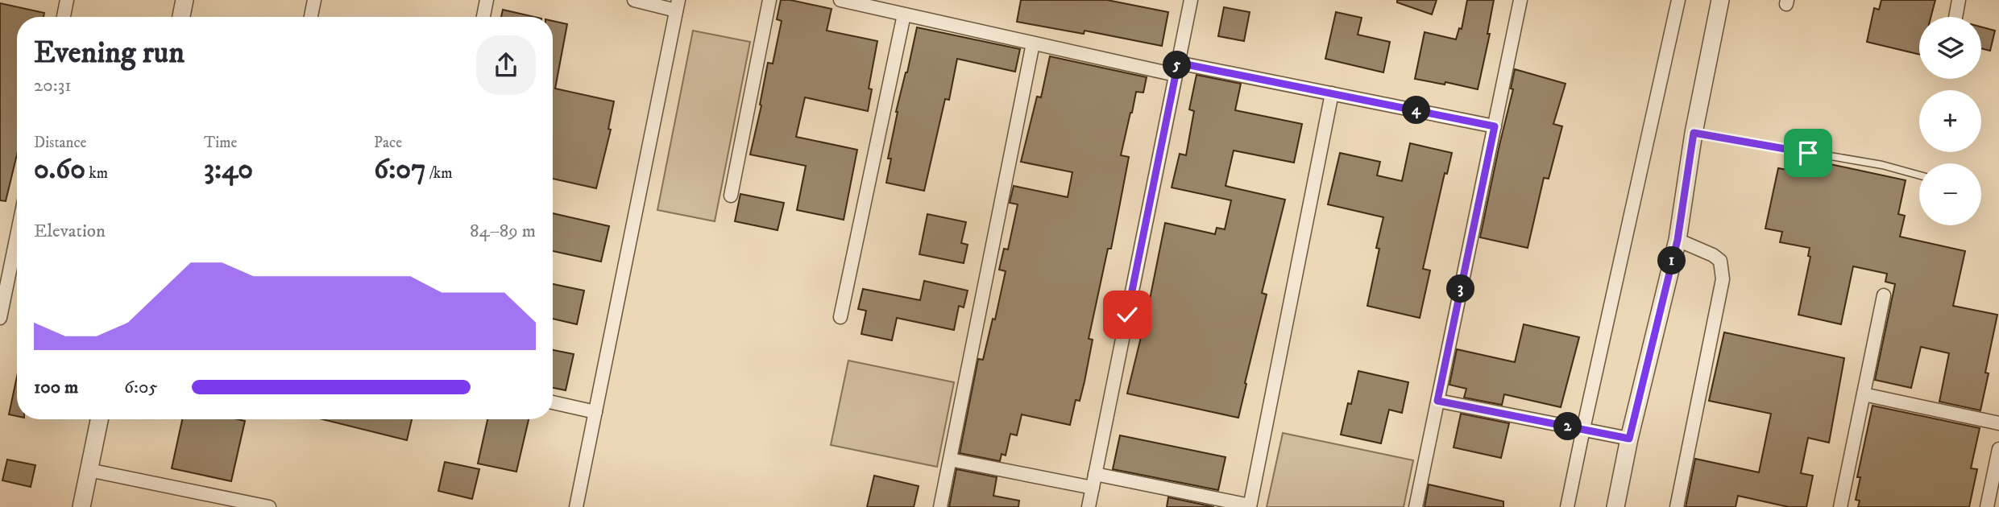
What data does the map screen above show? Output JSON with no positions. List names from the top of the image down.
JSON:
{
  "page": {
    "map_buttons": ["+", "−"],
    "heading": ["Evening run", "20:31"],
    "pins": [
      "5",
      "4",
      "1",
      "3",
      "2"
    ],
    "stats": [
      ["Distance", "0.60 km"],
      ["Time", "3:40"],
      ["Pace", "6:07 /km"]
    ],
    "chart": ["Elevation", "84–89 m"],
    "list": [
      {
        "name": "100 m",
        "note": "6:05"
      }
    ]
  }
}
